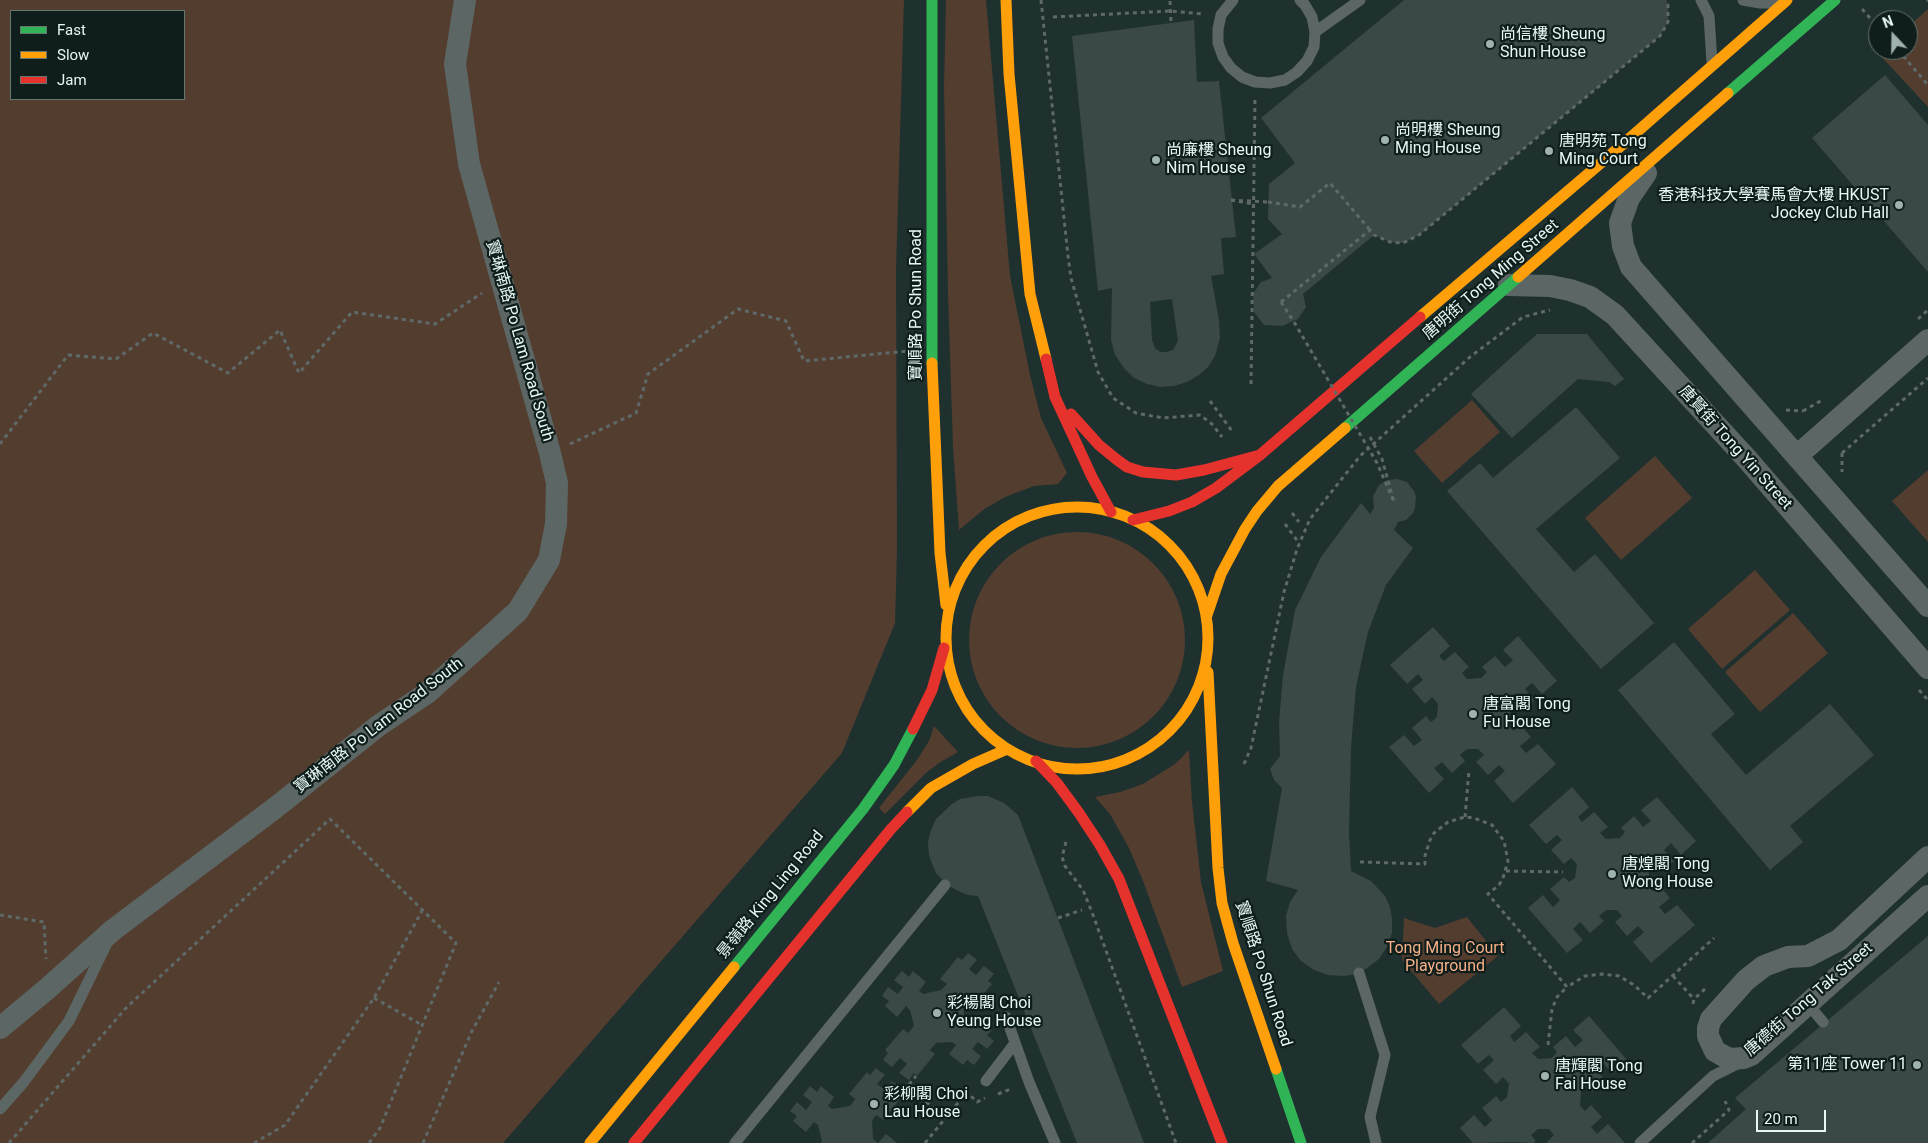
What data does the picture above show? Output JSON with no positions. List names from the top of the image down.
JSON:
{
  "streets": {
    "main road": ["唐明街 Tong Ming Street", "寶順路 Po Shun Road", "景嶺路 King Ling Road"],
    "street": ["寶琳南路 Po Lam Road South", "唐賢街 Tong Yin Street", "唐德街 Tong Tak Street"]
  },
  "crossings": [
    ["唐明街 Tong Ming Street", "唐賢街 Tong Yin Street"]
  ],
  "parks": ["Tong Ming Court Playground"],
  "places": [
    "尚信樓 Sheung Shun House",
    "尚明樓 Sheung Ming House",
    "唐明苑 Tong Ming Court",
    "尚廉樓 Sheung Nim House",
    "香港科技大學賽馬會大樓 HKUST Jockey Club Hall",
    "唐富閣 Tong Fu House",
    "唐煌閣 Tong Wong House",
    "彩楊閣 Choi Yeung House",
    "第11座 Tower 11",
    "唐輝閣 Tong Fai House",
    "彩柳閣 Choi Lau House"
  ],
  "legend": ["Fast", "Slow", "Jam"],
  "scale_bar": "20 m",
  "north": "top"
}
